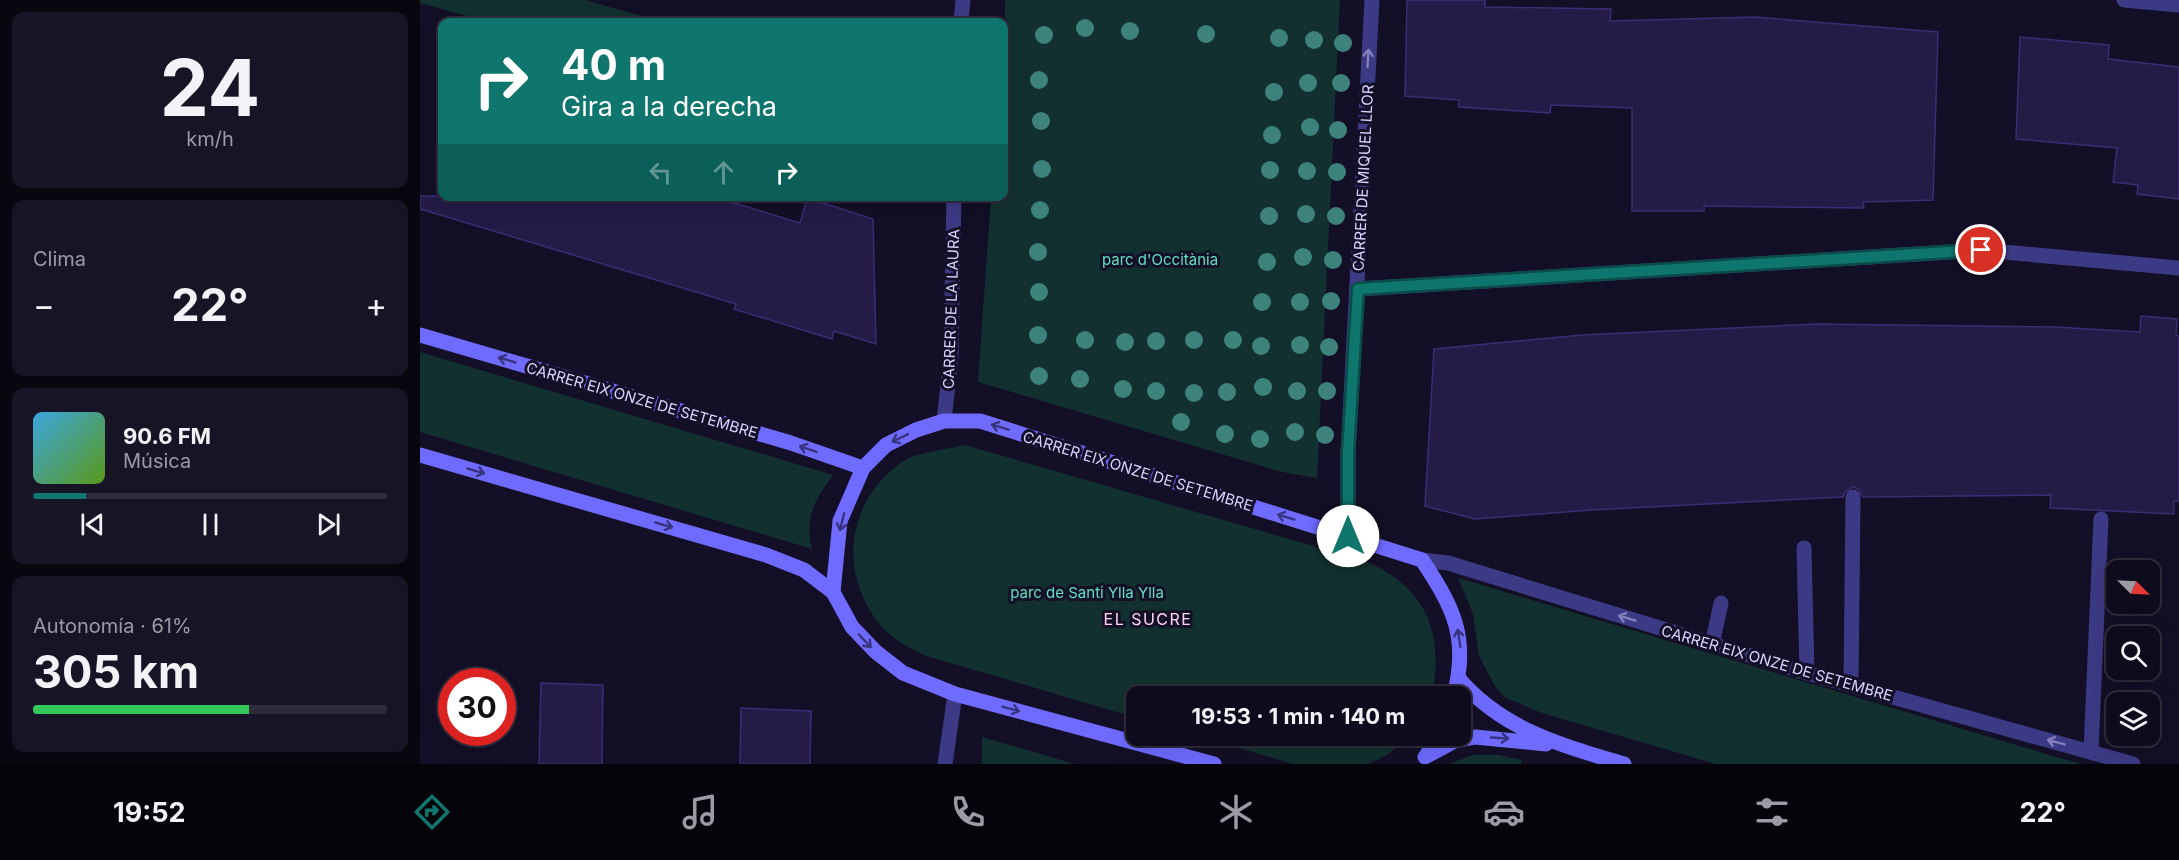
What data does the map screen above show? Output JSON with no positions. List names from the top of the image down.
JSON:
{
  "streets": {
    "street": ["CARRER DE MIQUEL LLOR", "CARRER DE LA LAURA", "CARRER EIX ONZE DE SETEMBRE"]
  },
  "crossings": [
    ["CARRER DE MIQUEL LLOR", "CARRER EIX ONZE DE SETEMBRE"],
    ["CARRER DE LA LAURA", "CARRER EIX ONZE DE SETEMBRE"]
  ],
  "one_way": ["CARRER DE MIQUEL LLOR", "CARRER EIX ONZE DE SETEMBRE"],
  "districts": ["EL SUCRE"],
  "parks": ["parc d'Occitània", "parc de Santi Ylla Ylla"],
  "north": "bottom right",
  "page": {
    "tile": [
      ["24", "km/h"],
      "Clima",
      ["Autonomía · 61%", "305 km"]
    ],
    "turn": ["40 m", "Gira a la derecha"],
    "heat": ["−", "22°", "+"],
    "song": ["90.6 FM", "Música"],
    "limit": "30",
    "trip": "19:53 · 1 min · 140 m",
    "tabs": ["19:52", "22°"]
  }
}
